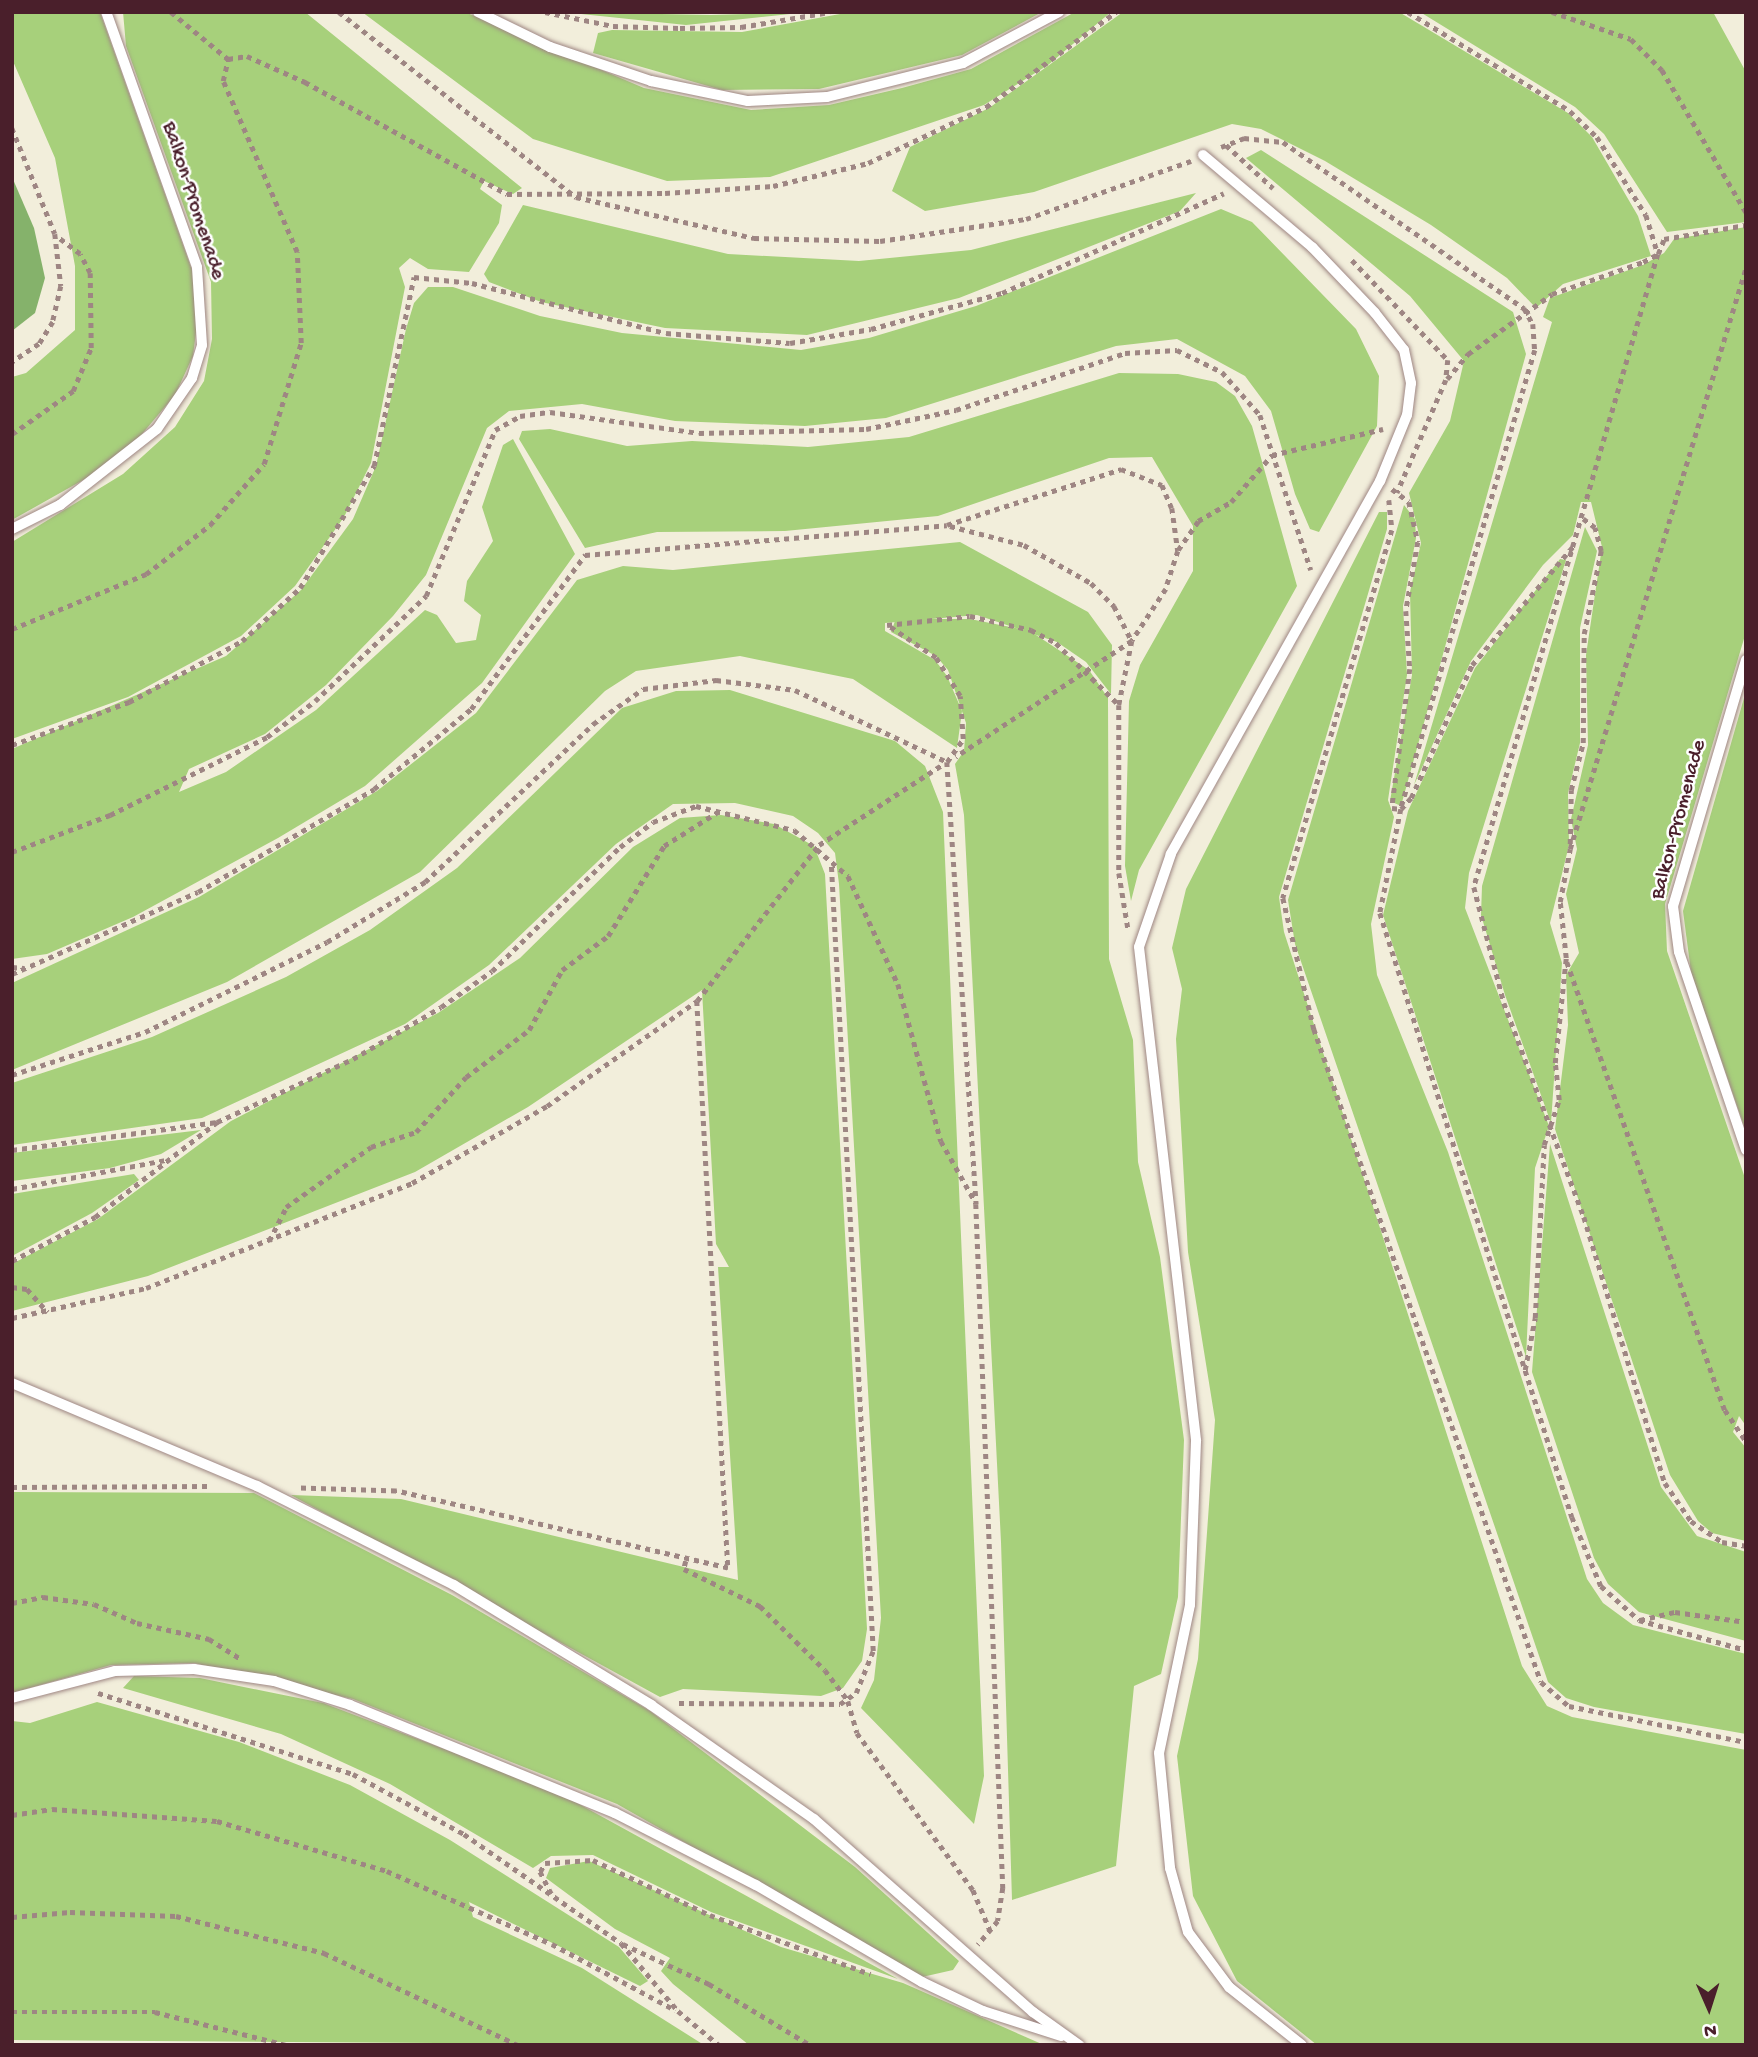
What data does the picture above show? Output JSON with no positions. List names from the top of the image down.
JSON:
{
  "streets": {
    "lane": ["Balkon-Promenade"]
  },
  "north": "bottom"
}
